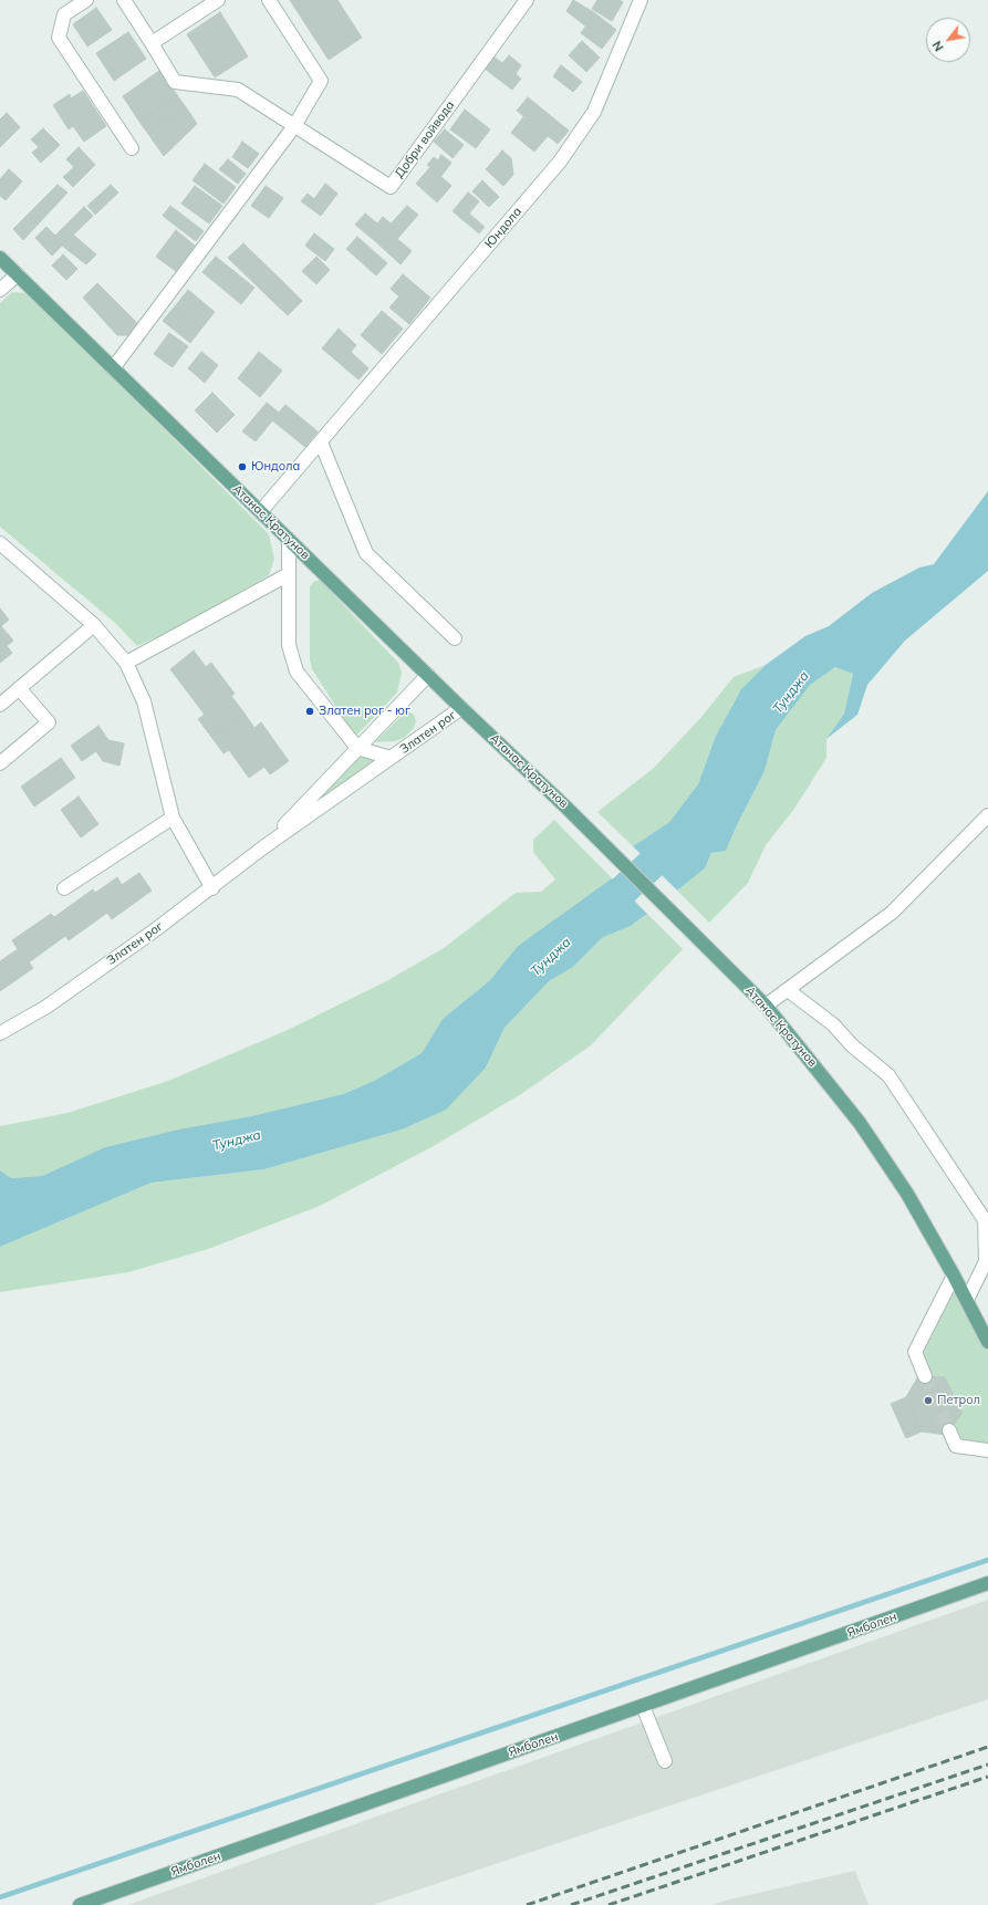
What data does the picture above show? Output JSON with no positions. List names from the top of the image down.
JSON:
{
  "streets": {
    "main road": ["Атанас Кратунов", "Ямболен"],
    "street": ["Добри войвода", "Юндола", "Златен рог"]
  },
  "crossings": [
    ["Юндола", "Атанас Кратунов"],
    ["Атанас Кратунов", "Златен рог"]
  ],
  "water": ["Тунджа"],
  "places": ["Юндола", "Златен рог - юг", "Петрол"],
  "north": "bottom left"
}
